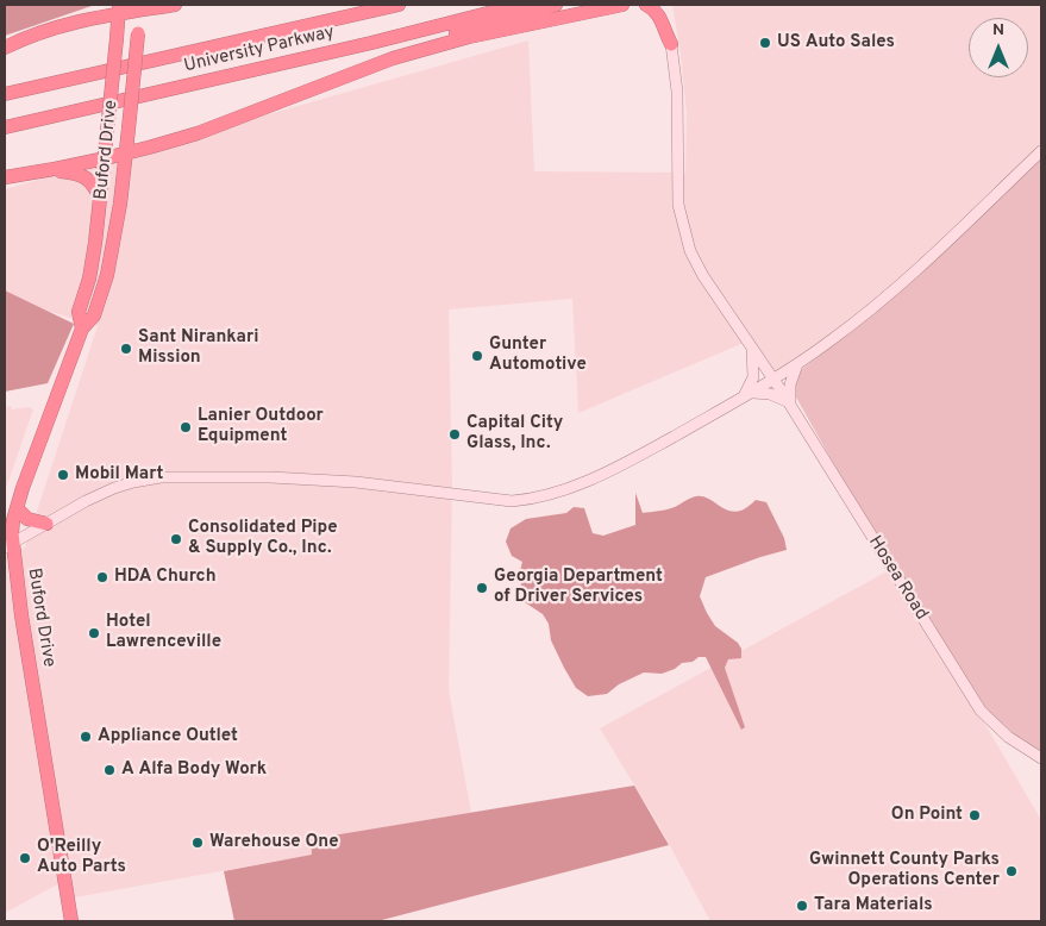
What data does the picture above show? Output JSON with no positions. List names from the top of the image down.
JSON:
{
  "streets": {
    "highway": ["University Parkway", "Buford Drive"],
    "street": ["Hosea Road"]
  },
  "places": [
    "US Auto Sales",
    "Sant Nirankari Mission",
    "Gunter Automotive",
    "Lanier Outdoor Equipment",
    "Capital City Glass, Inc.",
    "Mobil Mart",
    "Consolidated Pipe & Supply Co., Inc.",
    "HDA Church",
    "Georgia Department of Driver Services",
    "Hotel Lawrenceville",
    "Appliance Outlet",
    "A Alfa Body Work",
    "On Point",
    "Warehouse One",
    "O'Reilly Auto Parts",
    "Gwinnett County Parks Operations Center",
    "Tara Materials"
  ],
  "north": "top"
}
